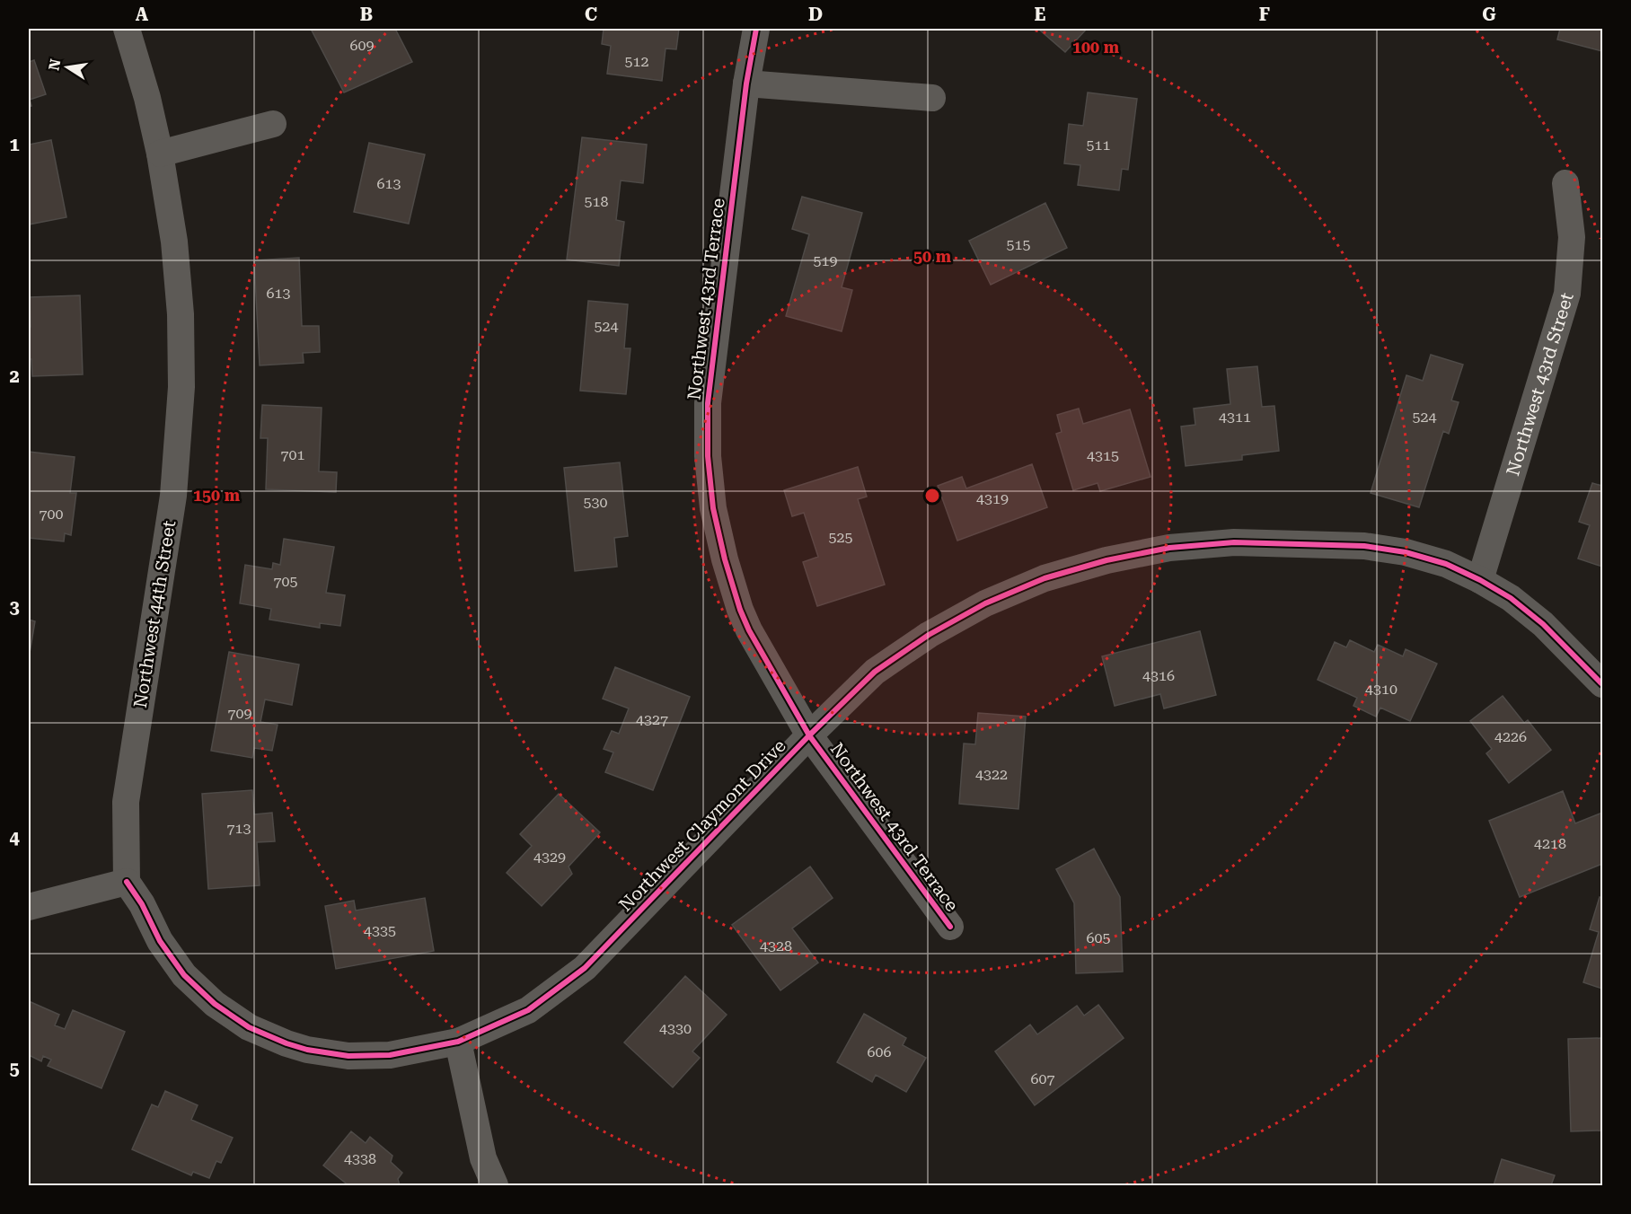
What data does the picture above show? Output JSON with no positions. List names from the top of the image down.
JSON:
{
  "streets": {
    "street": [
      "Northwest 43rd Terrace",
      "Northwest 43rd Street",
      "Northwest 44th Street",
      "Northwest Claymont Drive"
    ]
  },
  "crossings": [
    ["Northwest 43rd Terrace", "Northwest Claymont Drive"],
    ["Northwest 43rd Street", "Northwest Claymont Drive"],
    ["Northwest 44th Street", "Northwest Claymont Drive"]
  ],
  "house_numbers": [
    "609",
    "512",
    "511",
    "613",
    "518",
    "515",
    "519",
    "613",
    "524",
    "4311",
    "524",
    "701",
    "4315",
    "4319",
    "530",
    "700",
    "525",
    "705",
    "4316",
    "4310",
    "709",
    "4327",
    "4226",
    "4322",
    "713",
    "4218",
    "4329",
    "4335",
    "605",
    "4328",
    "4330",
    "606",
    "607",
    "4338"
  ],
  "north": "left",
  "grid": {
    "columns": [
      "A",
      "B",
      "C",
      "D",
      "E",
      "F",
      "G"
    ],
    "rows": [
      "1",
      "2",
      "3",
      "4",
      "5"
    ]
  },
  "rings": ["100 m", "50 m", "150 m"]
}
